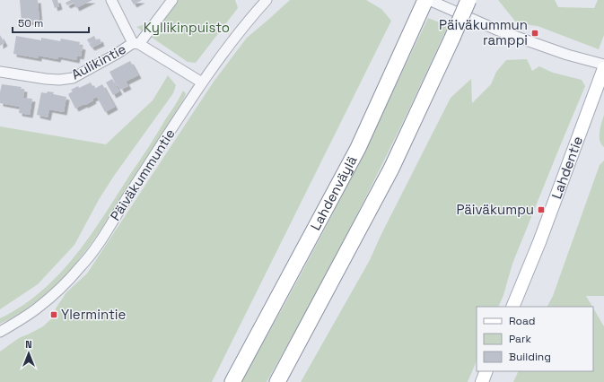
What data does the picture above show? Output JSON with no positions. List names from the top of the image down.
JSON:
{
  "streets": {
    "highway": ["Lahdenväylä"],
    "main road": ["Lahdentie"],
    "street": ["Aulikintie", "Päiväkummuntie"]
  },
  "parks": ["Kyllikinpuisto"],
  "places": {
    "transit": ["Päiväkummun ramppi", "Päiväkumpu", "Ylermintie"]
  },
  "legend": ["Road", "Park", "Building"],
  "scale_bar": "50 m",
  "north": "top"
}
